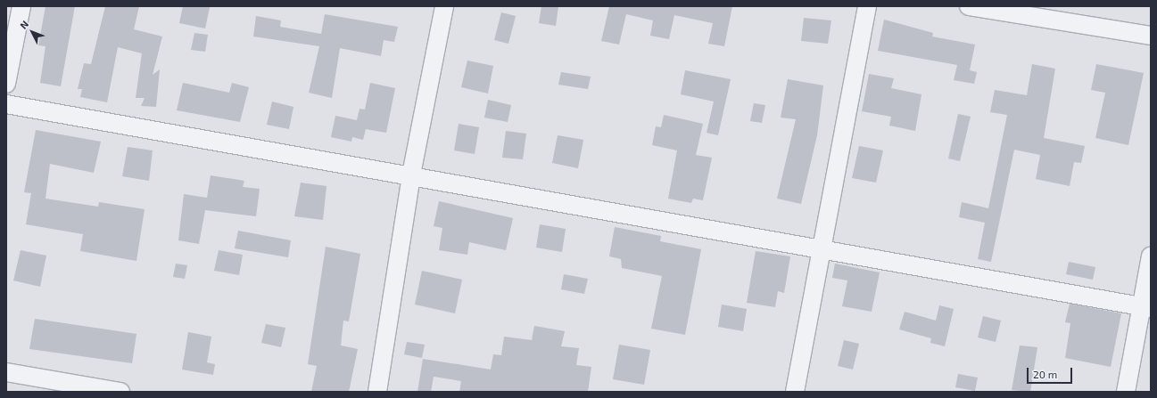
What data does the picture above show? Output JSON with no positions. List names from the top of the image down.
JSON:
{
  "scale_bar": "20 m",
  "north": "top left"
}
